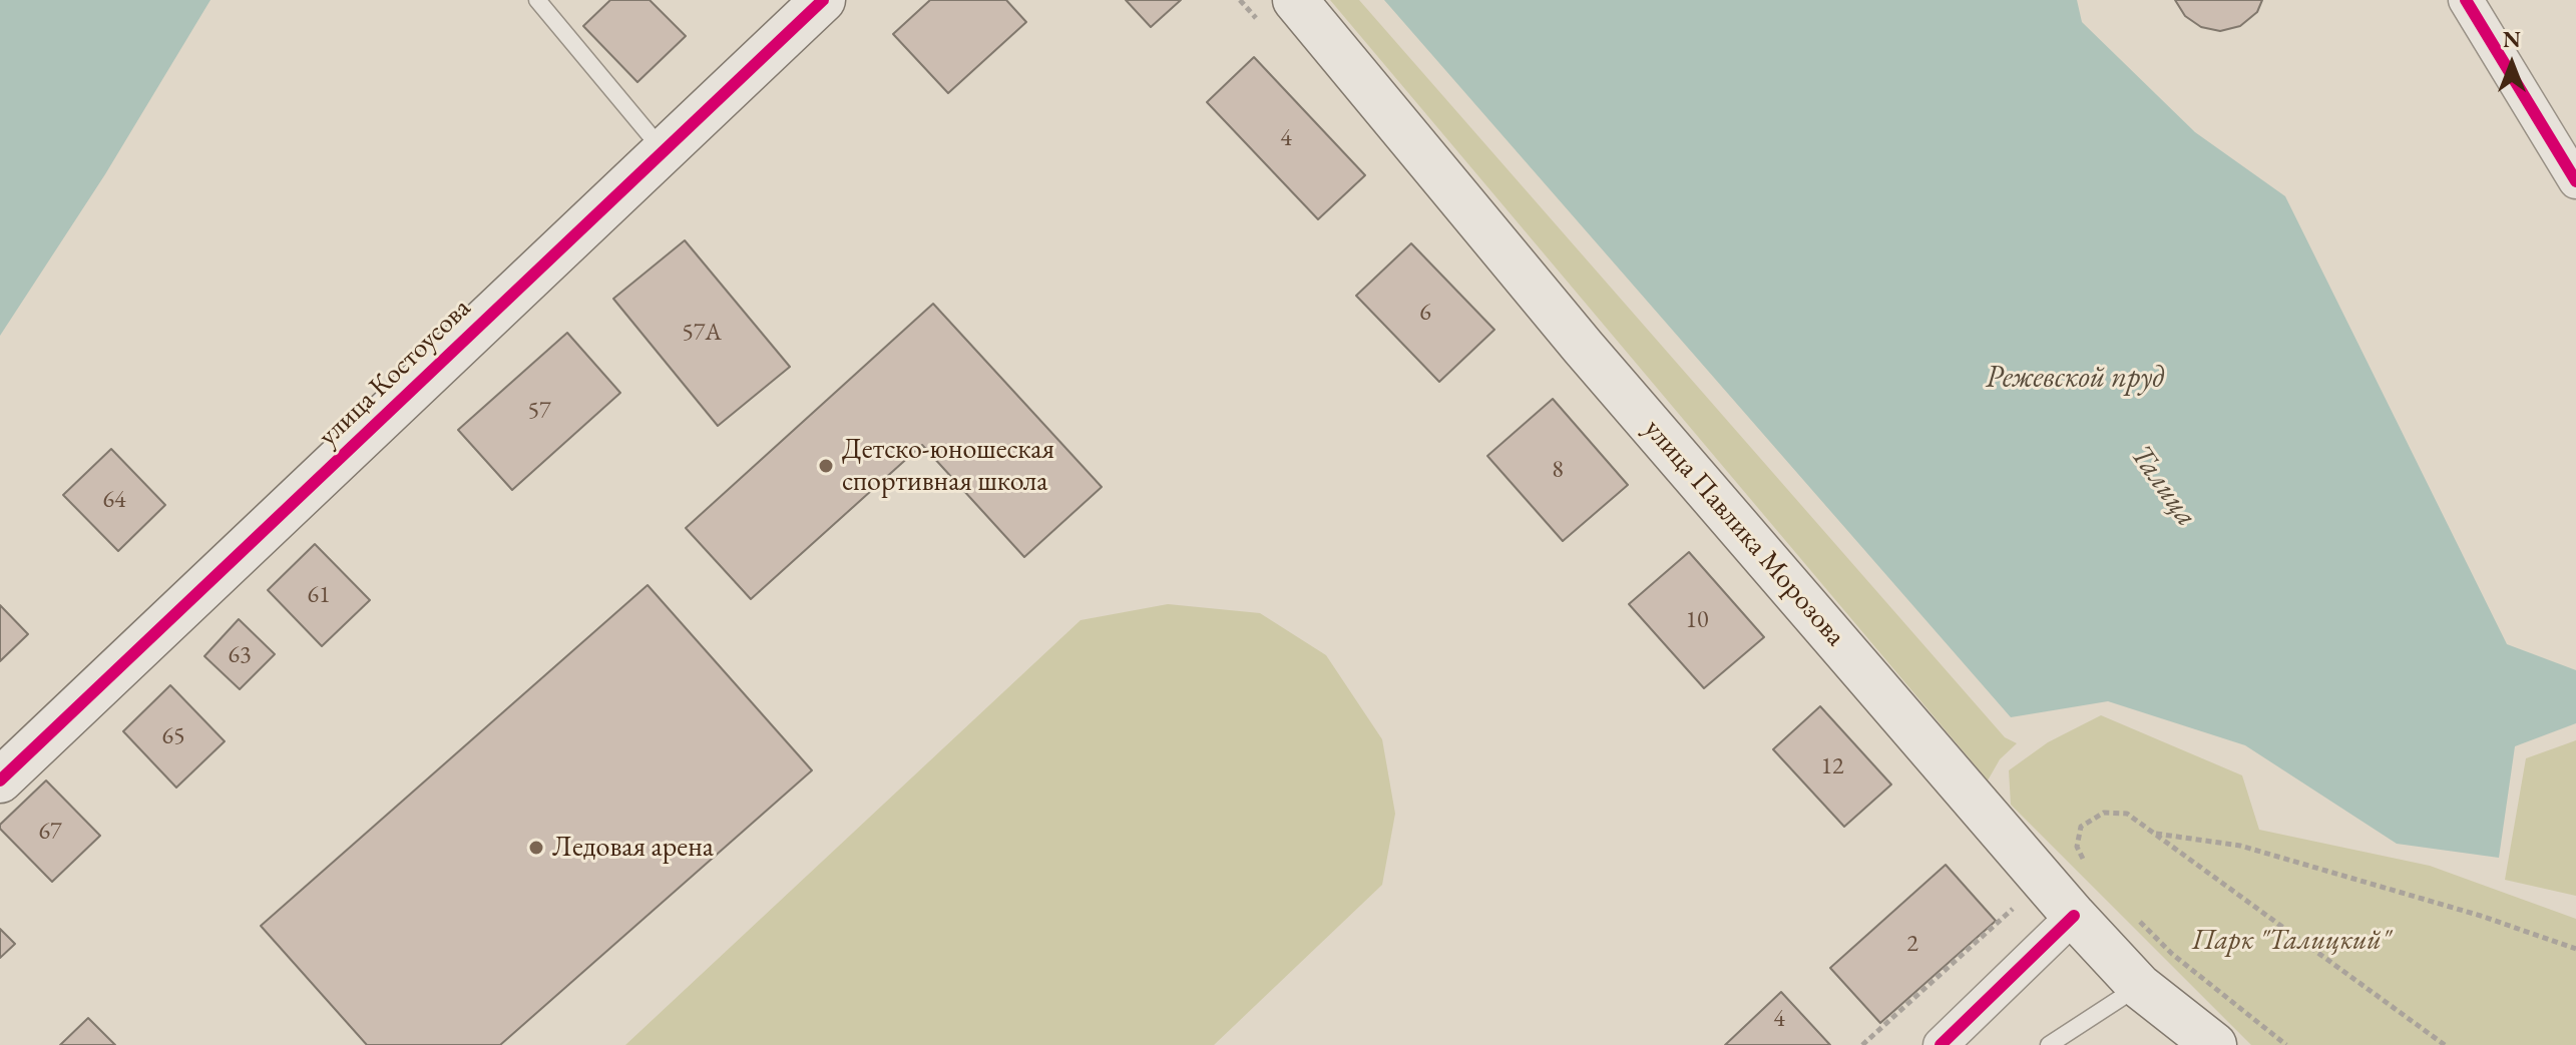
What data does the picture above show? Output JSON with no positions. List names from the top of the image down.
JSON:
{
  "streets": {
    "main road": ["улица Костоусова", "улица Павлика Морозова"]
  },
  "water": ["Режевской пруд", "Талица"],
  "parks": ["Парк \"Талицкий\""],
  "places": ["Детско-юношеская спортивная школа", "Ледовая арена"],
  "house_numbers": [
    "4",
    "6",
    "57А",
    "57",
    "8",
    "64",
    "61",
    "10",
    "63",
    "65",
    "12",
    "67",
    "2",
    "4"
  ],
  "north": "top"
}
